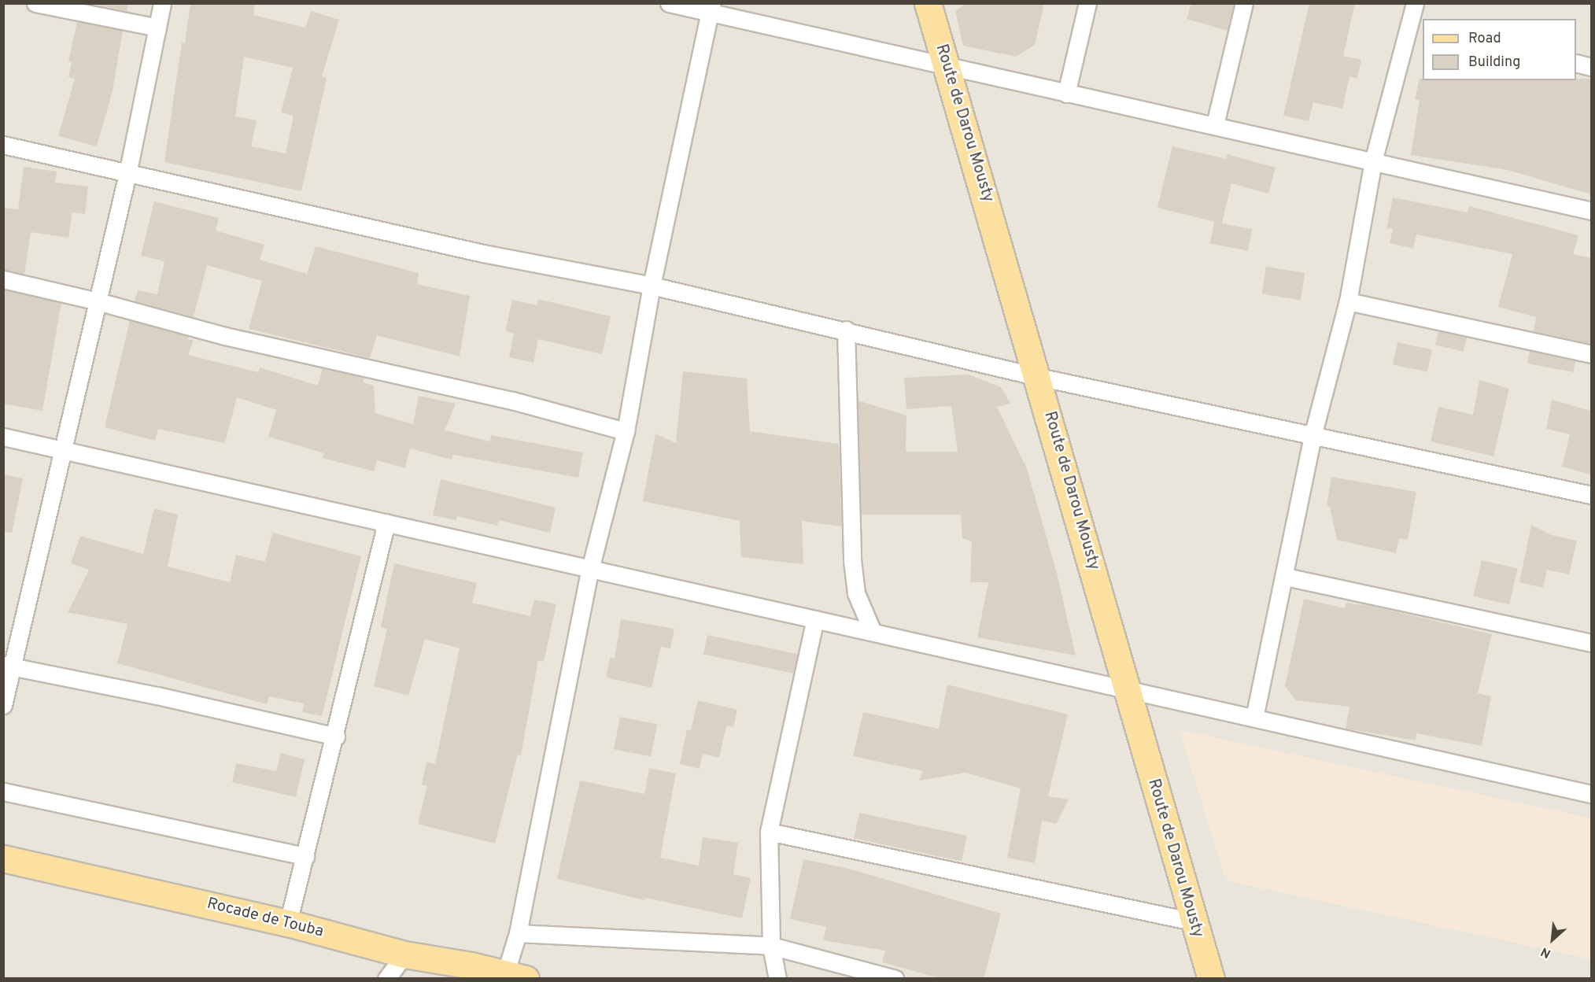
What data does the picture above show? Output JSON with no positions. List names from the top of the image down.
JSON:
{
  "streets": {
    "main road": ["Route de Darou Mousty", "Rocade de Touba"]
  },
  "legend": ["Road", "Building"],
  "north": "bottom left"
}
